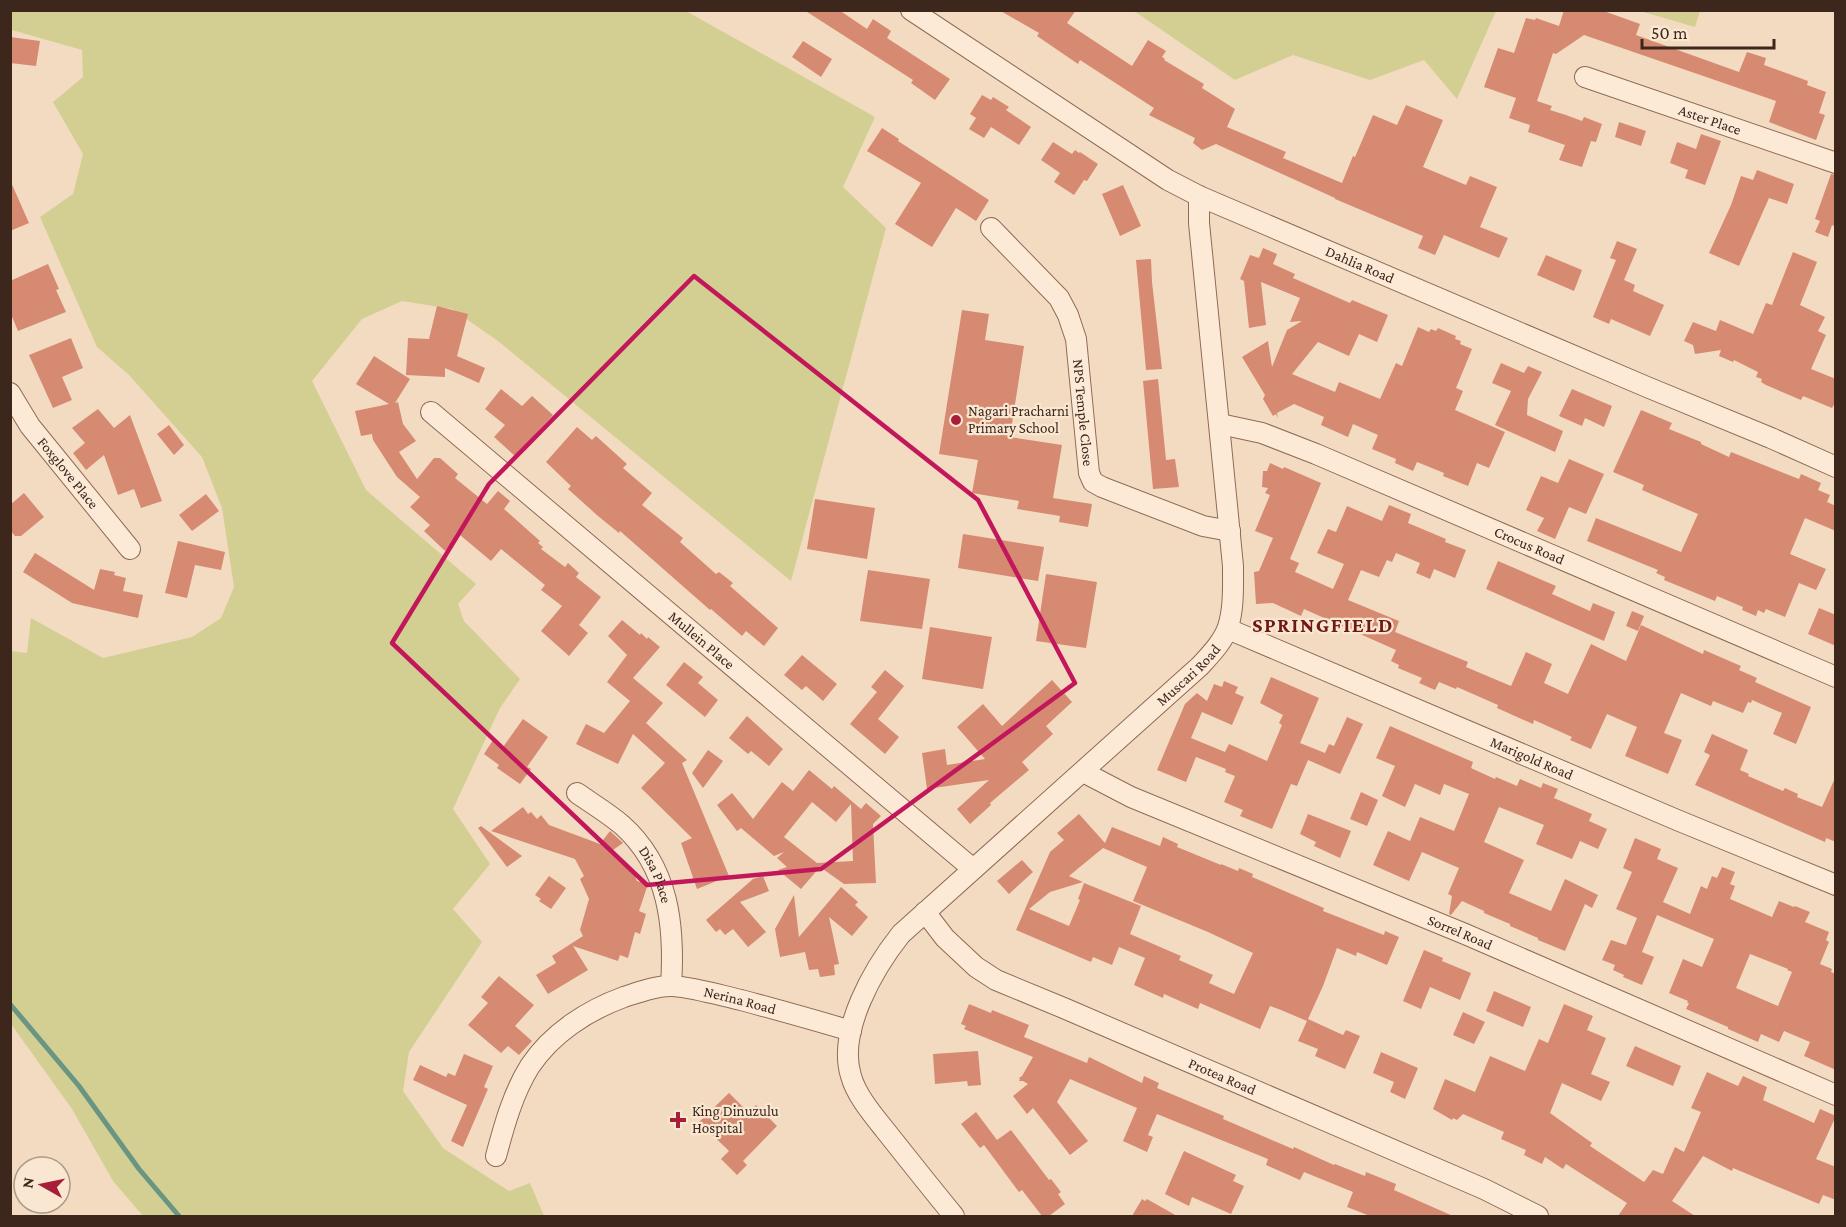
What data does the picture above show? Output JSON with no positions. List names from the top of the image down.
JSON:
{
  "streets": {
    "street": [
      "Aster Place",
      "Dahlia Road",
      "NPS Temple Close",
      "Foxglove Place",
      "Crocus Road",
      "Mullein Place",
      "Muscari Road",
      "Marigold Road",
      "Disa Place",
      "Sorrel Road",
      "Nerina Road",
      "Protea Road"
    ]
  },
  "crossings": [
    ["Dahlia Road", "Muscari Road"],
    ["NPS Temple Close", "Muscari Road"],
    ["Crocus Road", "Muscari Road"],
    ["Mullein Place", "Muscari Road"],
    ["Muscari Road", "Marigold Road"],
    ["Muscari Road", "Sorrel Road"],
    ["Muscari Road", "Nerina Road"],
    ["Muscari Road", "Protea Road"],
    ["Disa Place", "Nerina Road"]
  ],
  "districts": ["SPRINGFIELD"],
  "places": {
    "other": ["Nagari Pracharni Primary School"],
    "health": ["King Dinuzulu Hospital"]
  },
  "scale_bar": "50 m",
  "north": "left"
}
